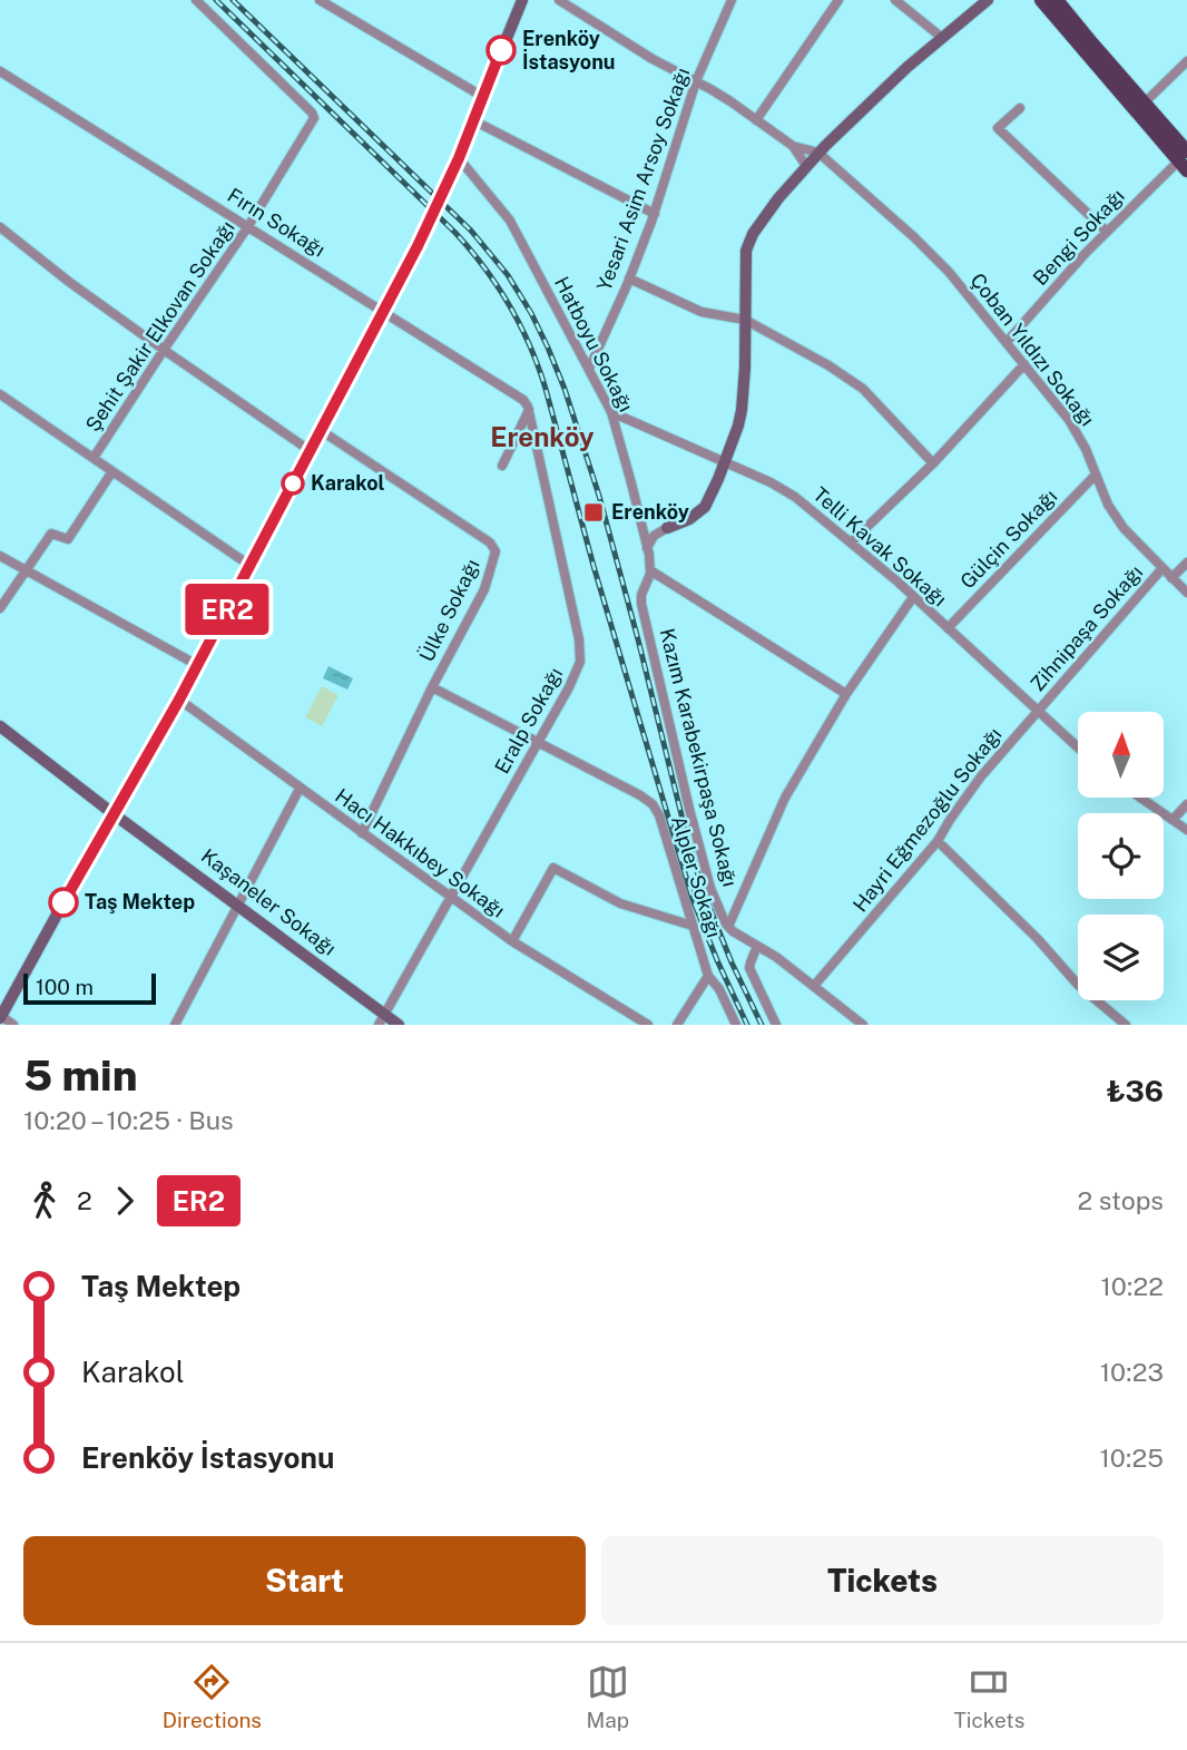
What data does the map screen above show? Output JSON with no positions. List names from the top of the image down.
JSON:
{
  "streets": {
    "street": [
      "Yesari Asim Arsoy Sokağı",
      "Fırın Sokağı",
      "Bengi Sokağı",
      "Şehit Şakir Elkovan Sokağı",
      "Hatboyu Sokağı",
      "Çoban Yıldızı Sokağı",
      "Gülçin Sokağı",
      "Telli Kavak Sokağı",
      "Ülke Sokağı",
      "Zihnipaşa Sokağı",
      "Eralp Sokağı",
      "Kazım Karabekirpaşa Sokağı",
      "Hayri Eğmezoğlu Sokağı",
      "Hacı Hakkıbey Sokağı",
      "Alpler Sokağı",
      "Kaşaneler Sokağı"
    ]
  },
  "crossings": [
    ["Yesari Asim Arsoy Sokağı", "Hatboyu Sokağı"],
    ["Fırın Sokağı", "Şehit Şakir Elkovan Sokağı"],
    ["Fırın Sokağı", "Eralp Sokağı"],
    ["Bengi Sokağı", "Çoban Yıldızı Sokağı"],
    ["Hatboyu Sokağı", "Telli Kavak Sokağı"],
    ["Hatboyu Sokağı", "Kazım Karabekirpaşa Sokağı"],
    ["Çoban Yıldızı Sokağı", "Gülçin Sokağı"],
    ["Çoban Yıldızı Sokağı", "Zihnipaşa Sokağı"],
    ["Gülçin Sokağı", "Telli Kavak Sokağı"],
    ["Telli Kavak Sokağı", "Zihnipaşa Sokağı"],
    ["Telli Kavak Sokağı", "Hayri Eğmezoğlu Sokağı"],
    ["Ülke Sokağı", "Hacı Hakkıbey Sokağı"],
    ["Ülke Sokağı", "Alpler Sokağı"],
    ["Zihnipaşa Sokağı", "Hayri Eğmezoğlu Sokağı"],
    ["Eralp Sokağı", "Hacı Hakkıbey Sokağı"],
    ["Eralp Sokağı", "Alpler Sokağı"],
    ["Eralp Sokağı", "Kaşaneler Sokağı"]
  ],
  "districts": ["Erenköy"],
  "places": {
    "other": ["Erenköy İstasyonu", "Karakol", "Taş Mektep"],
    "transit": ["Erenköy"]
  },
  "lines": ["bus line ER2"],
  "scale_bar": "100 m",
  "north": "top",
  "page": {
    "on_map": "ER2",
    "scale": "100 m",
    "heading": ["5 min", "10:20 – 10:25 · Bus", "₺36"],
    "legs": ["2", "ER2", "2 stops"],
    "list": [
      {
        "name": "Taş Mektep",
        "value": "10:22"
      },
      {
        "name": "Karakol",
        "value": "10:23"
      },
      {
        "name": "Erenköy İstasyonu",
        "value": "10:25"
      }
    ],
    "buttons": ["Start", "Tickets"],
    "tabs": ["Directions", "Map", "Tickets"]
  }
}
